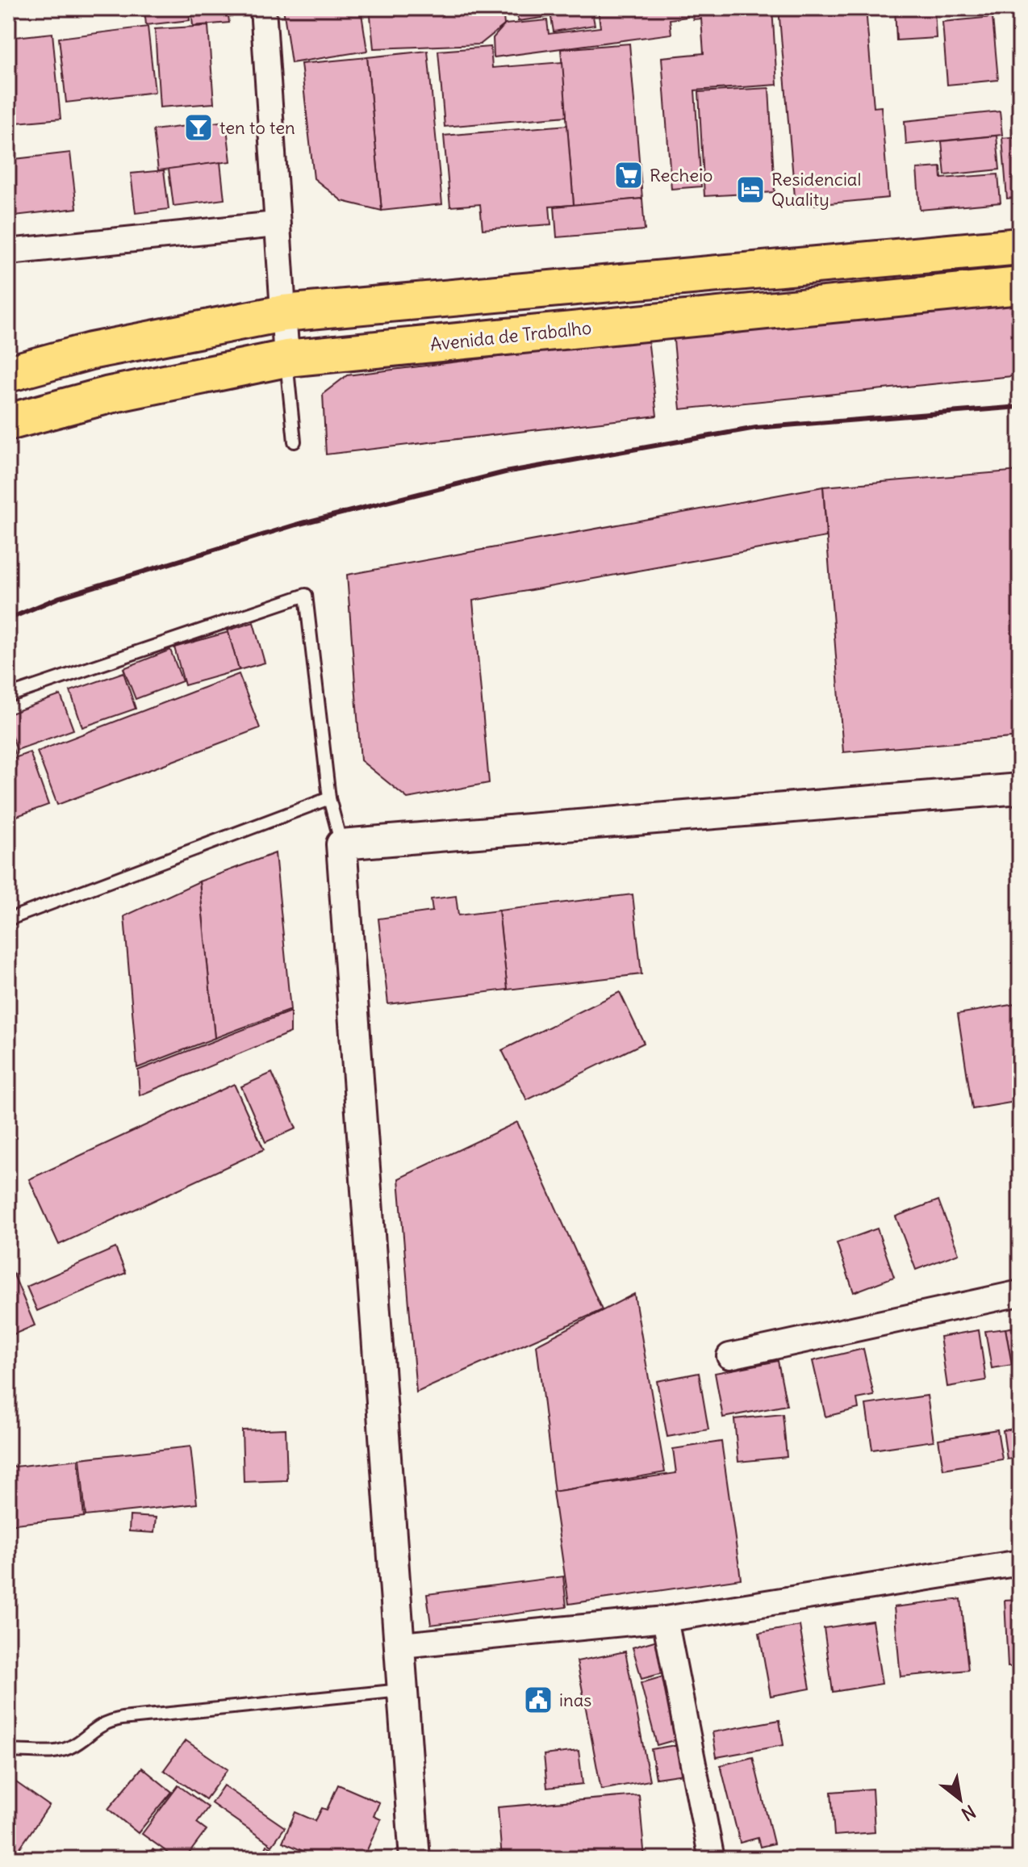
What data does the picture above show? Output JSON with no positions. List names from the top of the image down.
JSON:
{
  "streets": {
    "highway": ["Avenida de Trabalho"]
  },
  "places": {
    "bar": ["ten to ten"],
    "supermarket": ["Recheio"],
    "hotel": ["Residencial Quality"],
    "public building": ["inas"]
  },
  "north": "bottom right"
}
